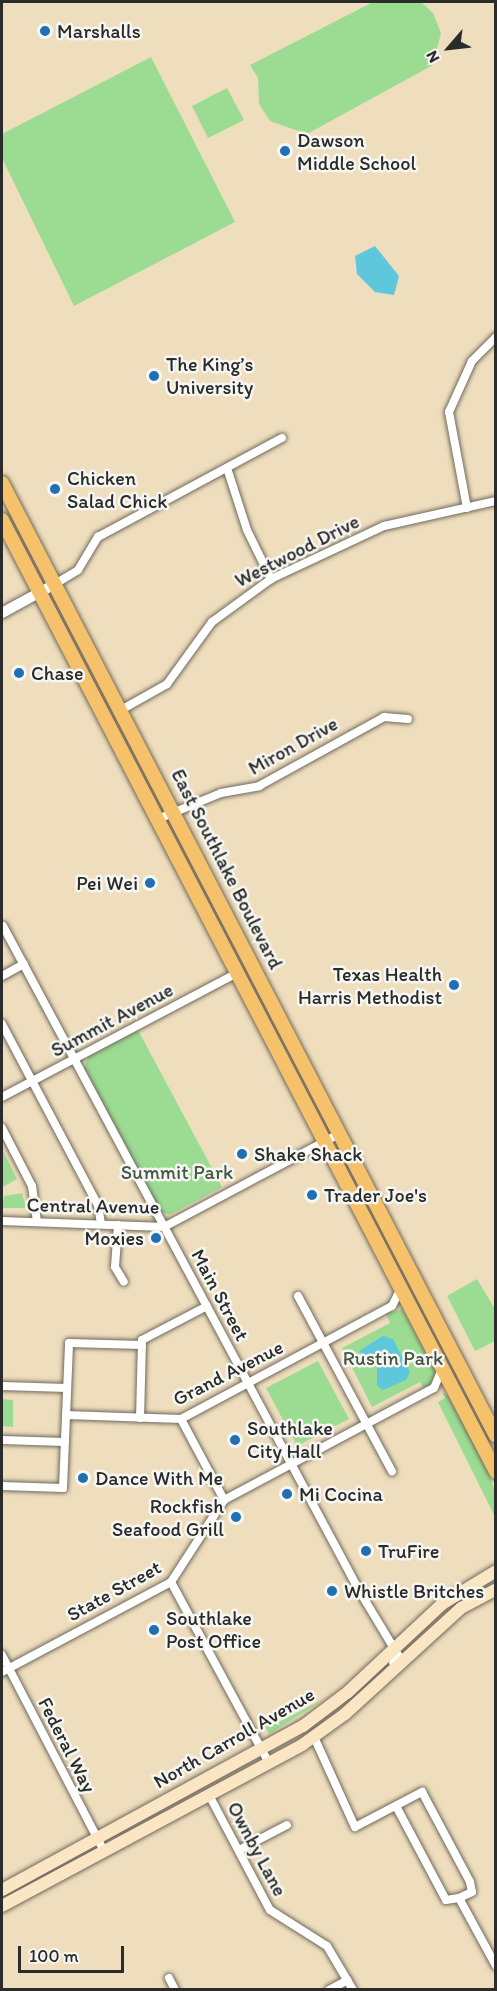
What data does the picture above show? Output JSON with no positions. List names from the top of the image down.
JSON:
{
  "streets": {
    "main road": ["East Southlake Boulevard", "North Carroll Avenue"],
    "street": [
      "Westwood Drive",
      "Miron Drive",
      "Summit Avenue",
      "Central Avenue",
      "Main Street",
      "Grand Avenue",
      "State Street",
      "Federal Way",
      "Ownby Lane"
    ]
  },
  "crossings": [
    ["Westwood Drive", "East Southlake Boulevard"],
    ["Miron Drive", "East Southlake Boulevard"],
    ["East Southlake Boulevard", "Summit Avenue"],
    ["East Southlake Boulevard", "Central Avenue"],
    ["Summit Avenue", "Main Street"],
    ["Central Avenue", "Main Street"],
    ["Main Street", "Grand Avenue"],
    ["Main Street", "State Street"],
    ["Main Street", "North Carroll Avenue"],
    ["State Street", "Federal Way"],
    ["North Carroll Avenue", "Federal Way"],
    ["North Carroll Avenue", "Ownby Lane"]
  ],
  "parks": ["Summit Park", "Rustin Park"],
  "places": [
    "Marshalls",
    "Dawson Middle School",
    "The King’s University",
    "Chicken Salad Chick",
    "Chase",
    "Pei Wei",
    "Texas Health Harris Methodist",
    "Shake Shack",
    "Trader Joe's",
    "Moxies",
    "Southlake City Hall",
    "Dance With Me",
    "Mi Cocina",
    "Rockfish Seafood Grill",
    "TruFire",
    "Whistle Britches",
    "Southlake Post Office"
  ],
  "scale_bar": "100 m",
  "north": "bottom left"
}
